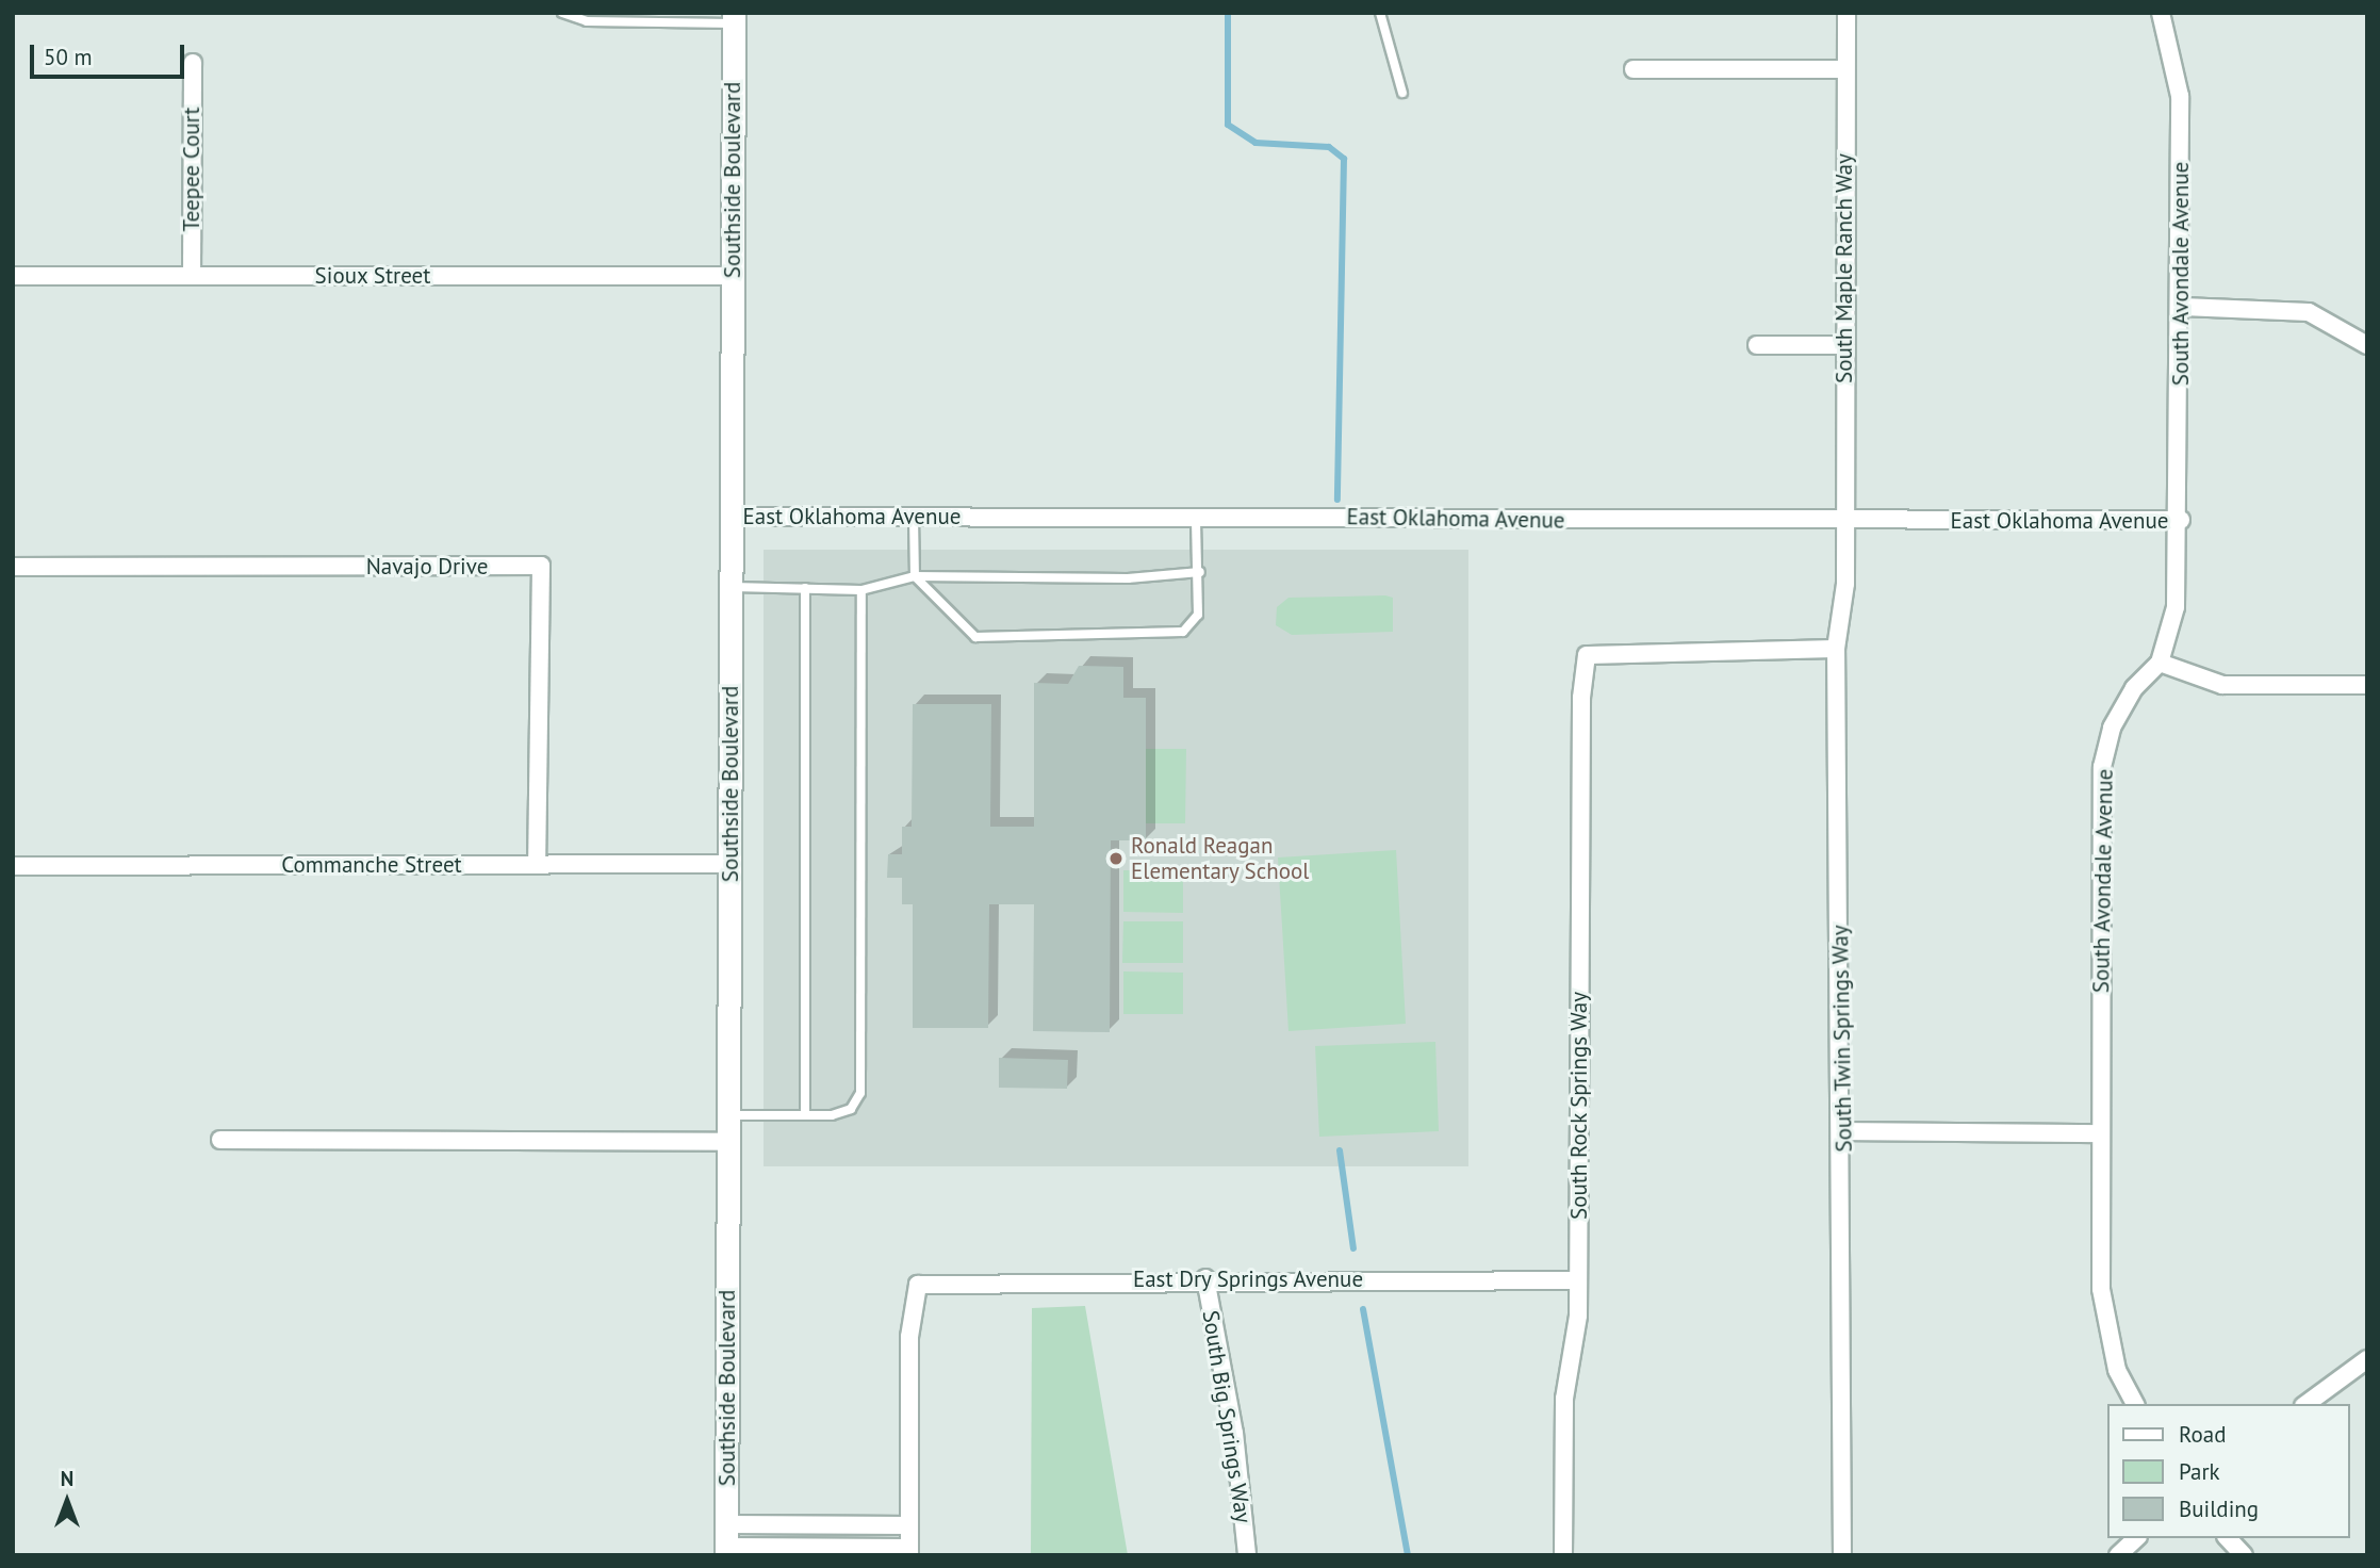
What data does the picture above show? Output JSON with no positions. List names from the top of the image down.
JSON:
{
  "streets": {
    "main road": ["Southside Boulevard"],
    "street": [
      "Teepee Court",
      "South Maple Ranch Way",
      "South Avondale Avenue",
      "Sioux Street",
      "East Oklahoma Avenue",
      "Navajo Drive",
      "Commanche Street",
      "South Twin Springs Way",
      "South Rock Springs Way",
      "East Dry Springs Avenue",
      "South Big Springs Way"
    ]
  },
  "crossings": [
    ["Teepee Court", "Sioux Street"],
    ["Southside Boulevard", "Sioux Street"],
    ["Southside Boulevard", "East Oklahoma Avenue"],
    ["Southside Boulevard", "Commanche Street"],
    ["South Maple Ranch Way", "East Oklahoma Avenue"],
    ["South Maple Ranch Way", "South Twin Springs Way"],
    ["South Avondale Avenue", "East Oklahoma Avenue"],
    ["East Oklahoma Avenue", "South Twin Springs Way"],
    ["Navajo Drive", "Commanche Street"],
    ["South Twin Springs Way", "South Rock Springs Way"],
    ["South Rock Springs Way", "East Dry Springs Avenue"],
    ["East Dry Springs Avenue", "South Big Springs Way"]
  ],
  "places": ["Ronald Reagan Elementary School"],
  "legend": ["Road", "Park", "Building"],
  "scale_bar": "50 m",
  "north": "top"
}
